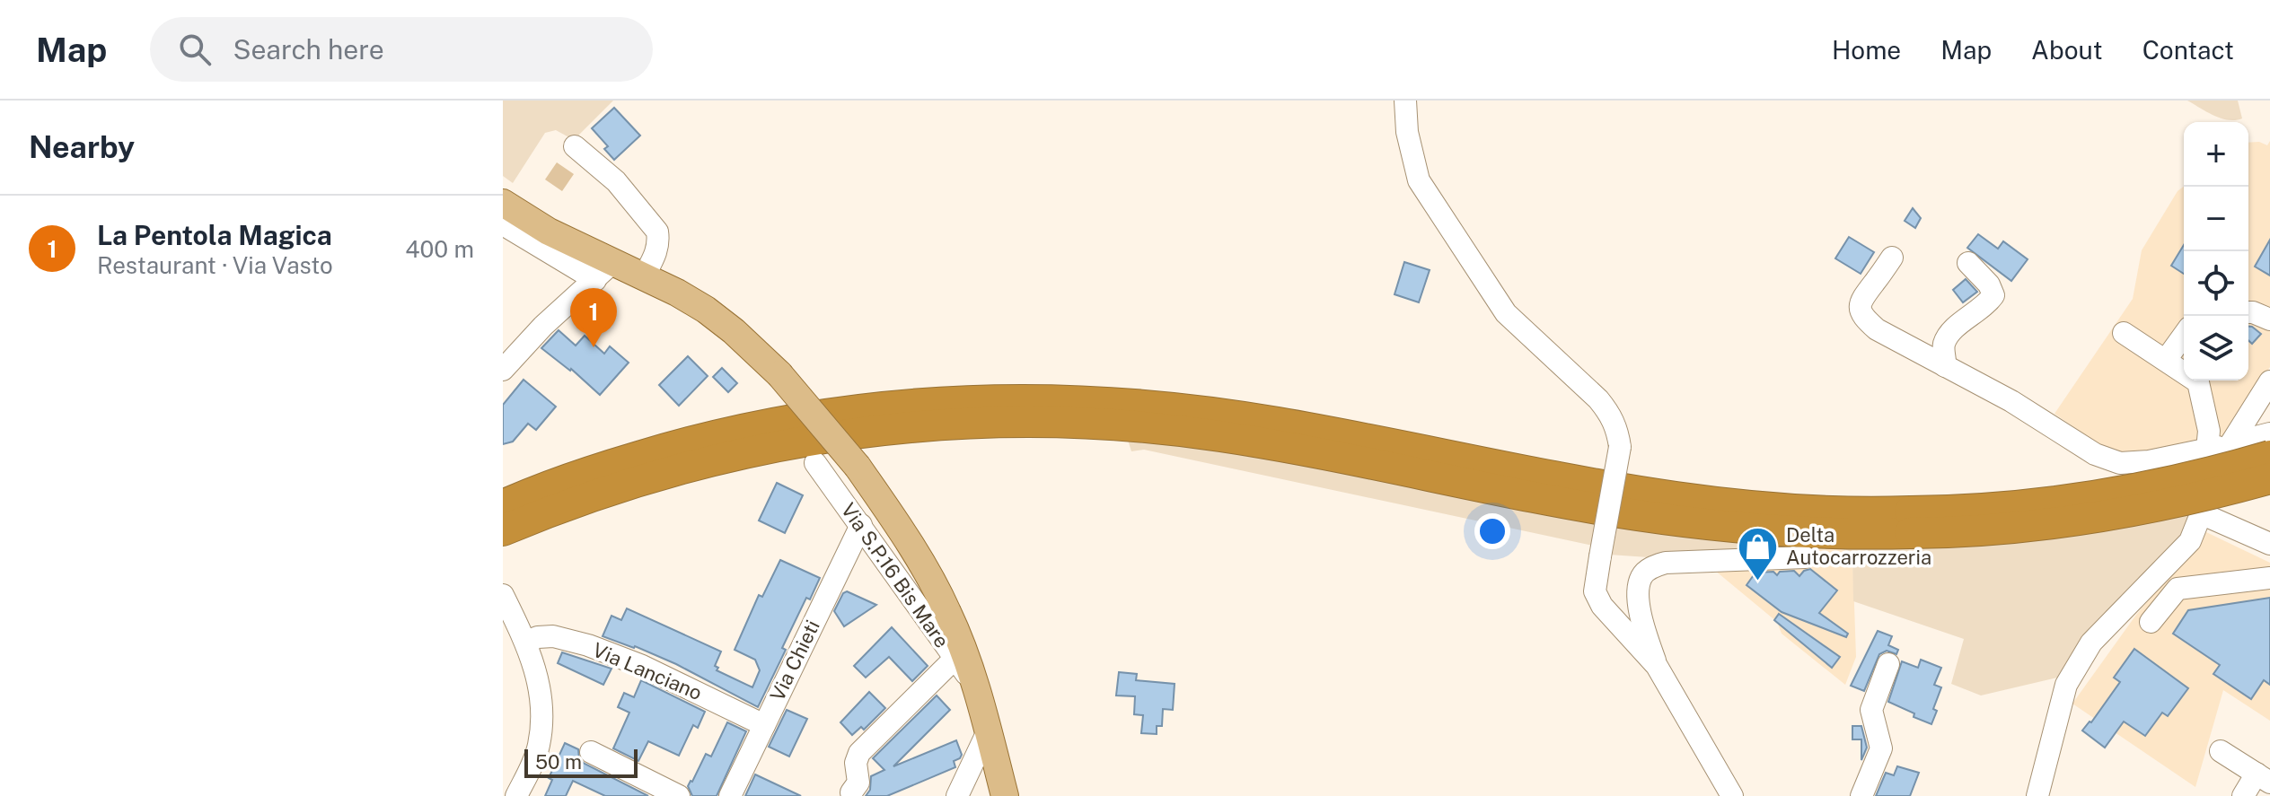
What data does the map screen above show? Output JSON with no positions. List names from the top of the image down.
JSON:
{
  "streets": {
    "street": ["Via S.P.16 Bis Mare", "Via Chieti", "Via Lanciano"]
  },
  "crossings": [
    ["Via S.P.16 Bis Mare", "Via Chieti"],
    ["Via Chieti", "Via Lanciano"]
  ],
  "places": {
    "shop": ["Delta Autocarrozzeria"]
  },
  "scale_bar": "50 m",
  "page": {
    "header": "Map",
    "search": "Search here",
    "nav": [
      "Home",
      "Map",
      "About",
      "Contact"
    ],
    "heading": "Nearby",
    "map_buttons": ["+", "−"],
    "list": [
      {
        "mark": "1",
        "name": "La Pentola Magica",
        "note": "Restaurant · Via Vasto",
        "value": "400 m"
      }
    ],
    "pins": "1",
    "scale": "50 m"
  }
}
